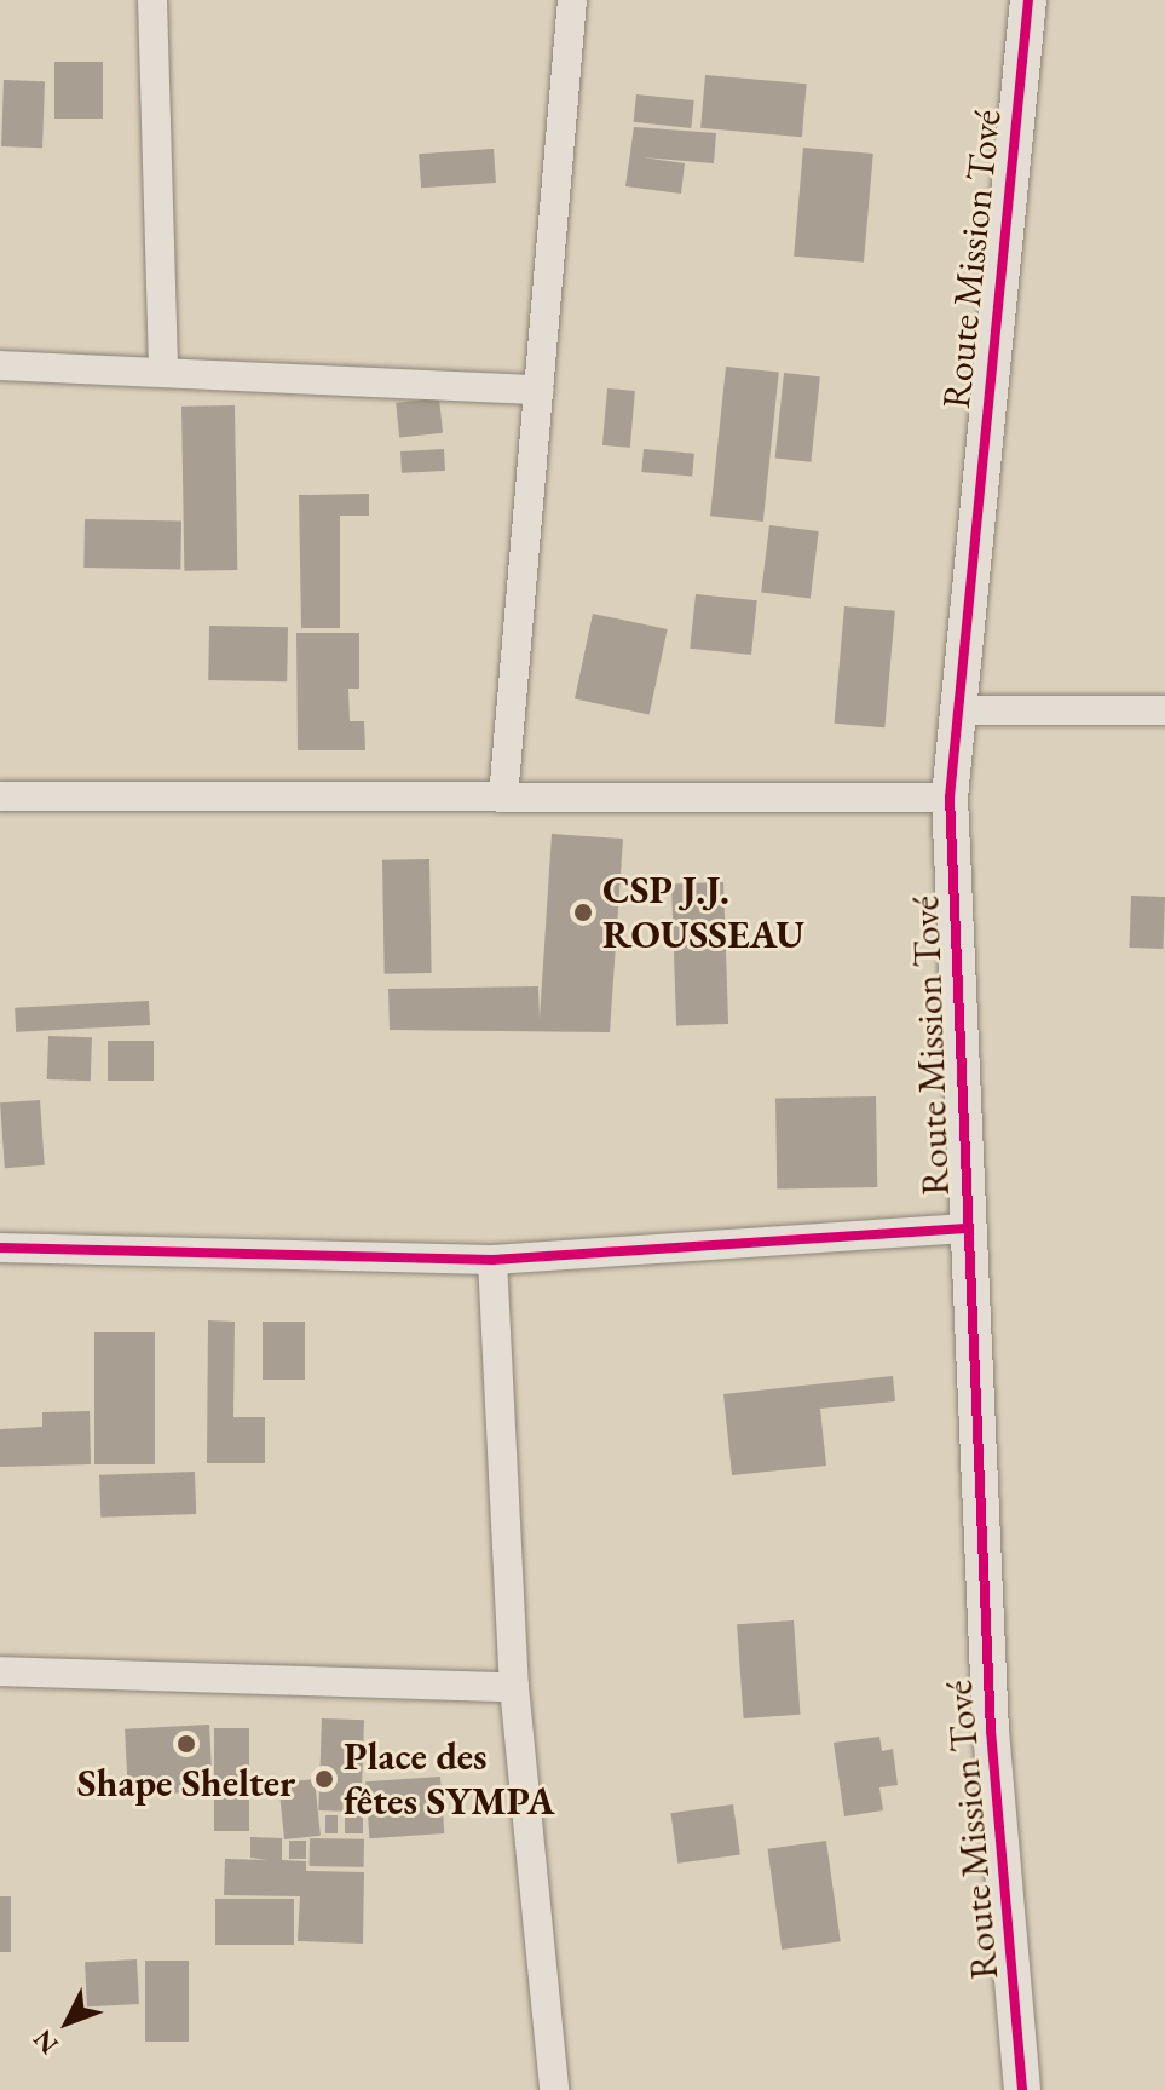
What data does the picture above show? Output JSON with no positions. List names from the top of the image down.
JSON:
{
  "streets": {
    "street": ["Route Mission Tové"]
  },
  "places": ["CSP J.J. ROUSSEAU", "Shape Shelter", "Place des fêtes SYMPA"],
  "north": "bottom left"
}
